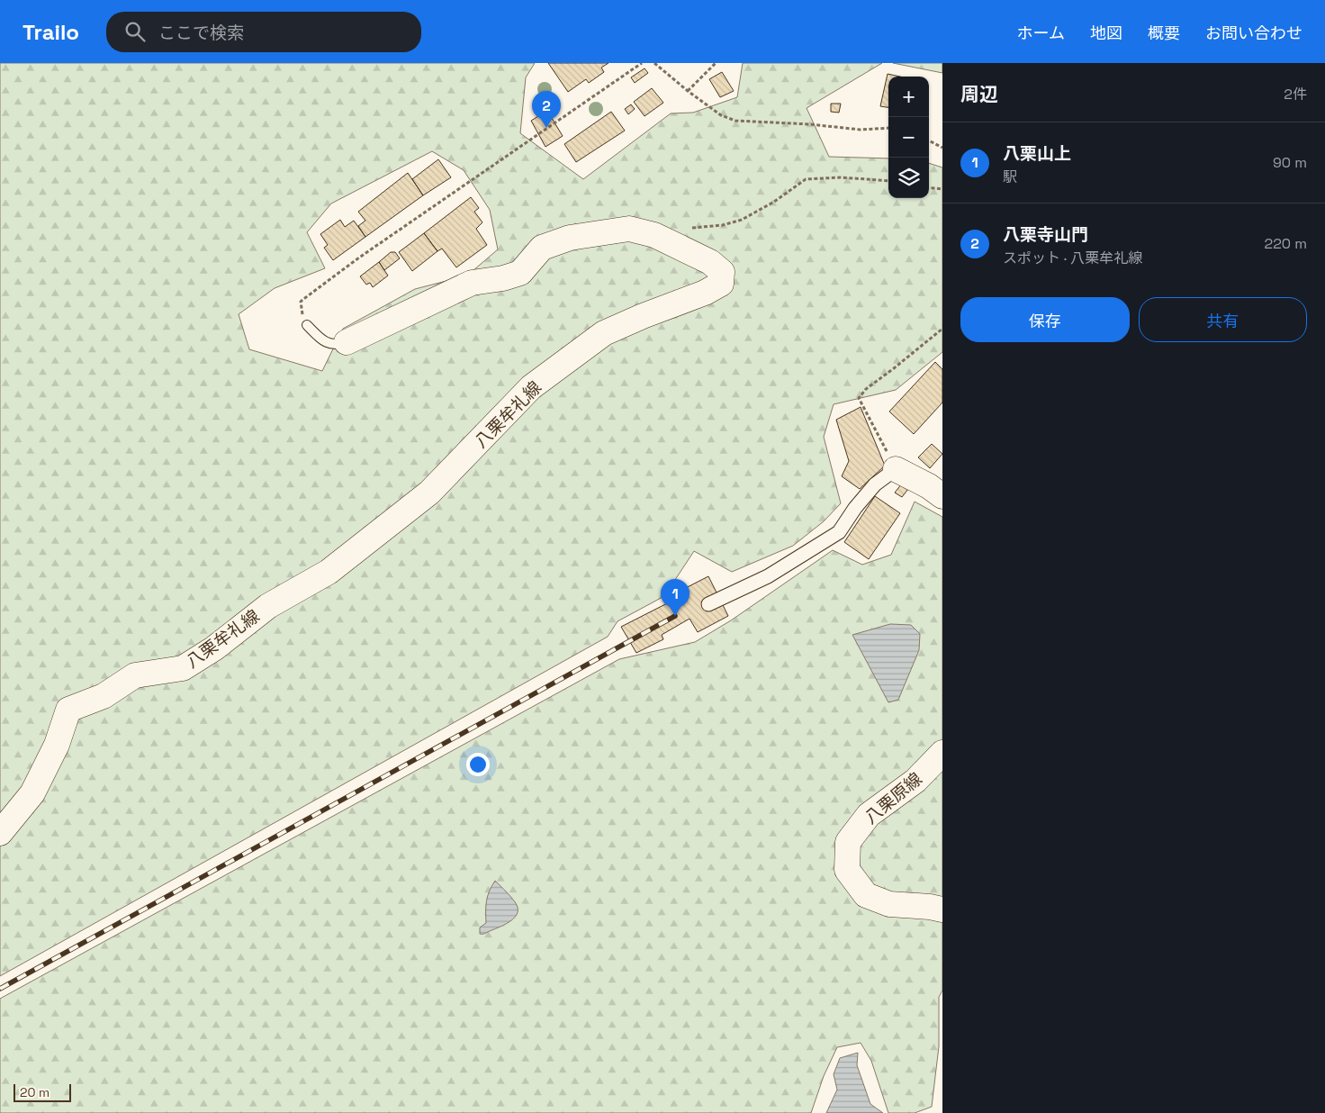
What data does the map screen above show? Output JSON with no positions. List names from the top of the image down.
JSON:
{
  "streets": {
    "main road": ["八栗牟礼線", "八栗原線"]
  },
  "scale_bar": "20 m",
  "page": {
    "header": "Trailo",
    "search": "ここで検索",
    "nav": [
      "ホーム",
      "地図",
      "概要",
      "お問い合わせ"
    ],
    "heading": ["周辺", "2件"],
    "map_buttons": ["+", "−"],
    "pins": ["2", "1"],
    "list": [
      {
        "mark": "1",
        "name": "八栗山上",
        "note": "駅",
        "value": "90 m"
      },
      {
        "mark": "2",
        "name": "八栗寺山門",
        "note": "スポット · 八栗牟礼線",
        "value": "220 m"
      }
    ],
    "buttons": ["保存", "共有"],
    "scale": "20 m"
  }
}
